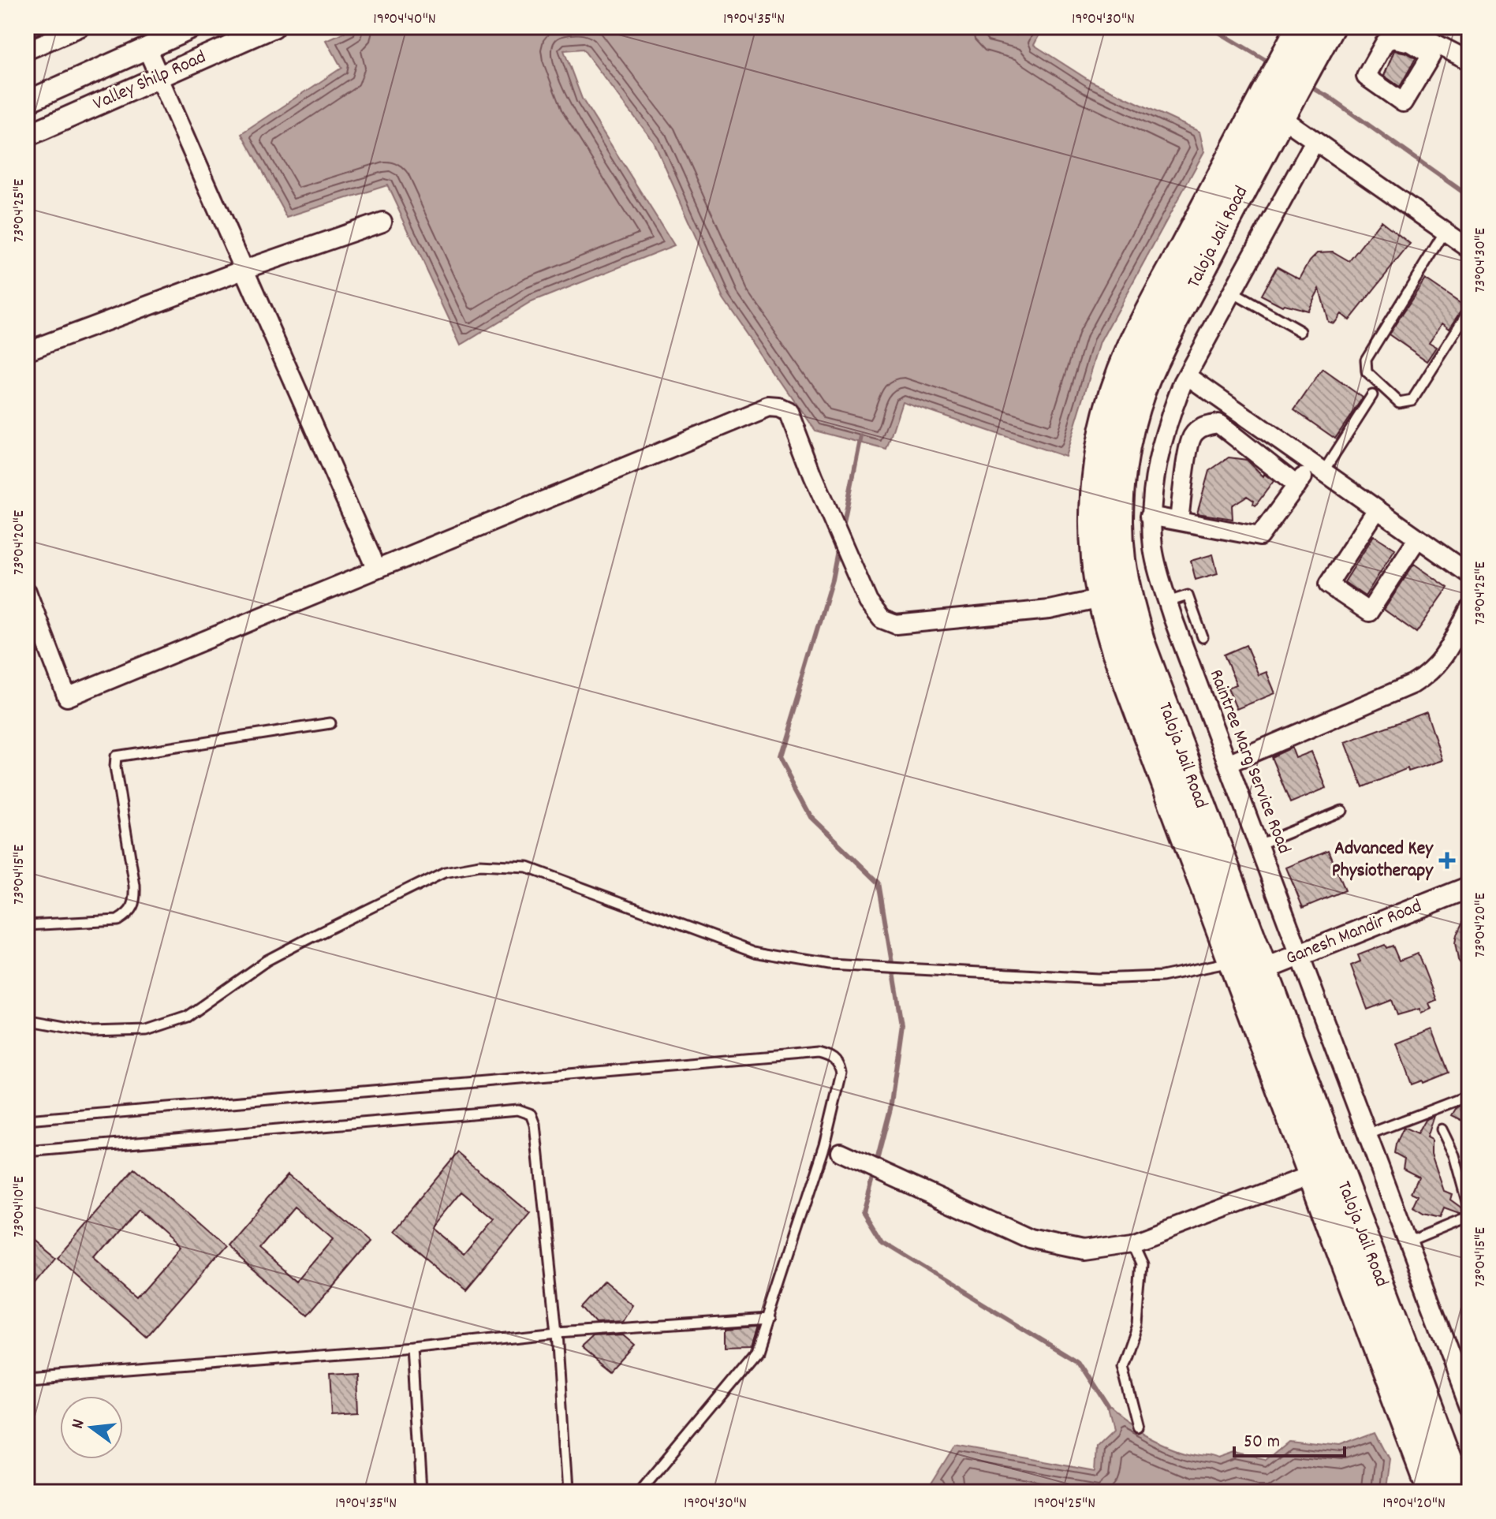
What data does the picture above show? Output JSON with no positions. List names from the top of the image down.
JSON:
{
  "streets": {
    "main road": ["Taloja Jail Road"],
    "street": ["Valley Shilp Road", "Raintree Marg Service Road", "Ganesh Mandir Road"]
  },
  "crossings": [
    ["Taloja Jail Road", "Ganesh Mandir Road"],
    ["Raintree Marg Service Road", "Ganesh Mandir Road"]
  ],
  "places": {
    "health": ["Advanced Key Physiotherapy"]
  },
  "scale_bar": "50 m",
  "north": "left",
  "coordinates": [
    "19°04'40\"N",
    "19°04'35\"N",
    "19°04'30\"N",
    "73°04'25\"E",
    "73°04'30\"E",
    "73°04'20\"E",
    "73°04'15\"E",
    "73°04'10\"E",
    "19°04'25\"N",
    "19°04'20\"N"
  ]
}
